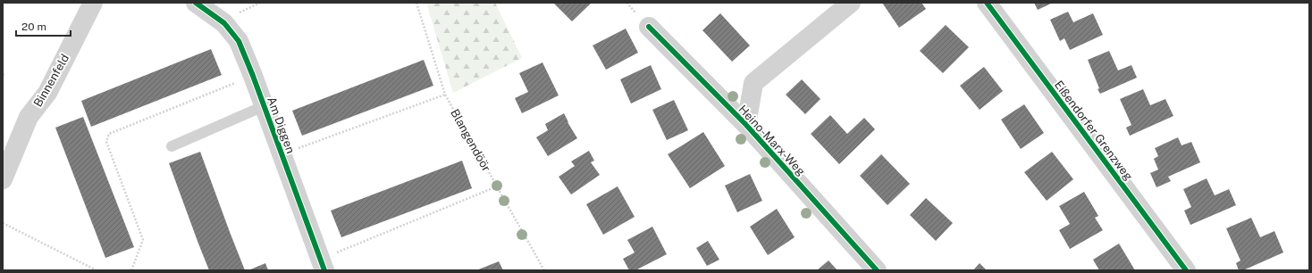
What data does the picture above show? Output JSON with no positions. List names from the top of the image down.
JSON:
{
  "streets": {
    "street": [
      "Binnenfeld",
      "Am Diggen",
      "Eißendorfer Grenzweg",
      "Heino-Marx-Weg"
    ],
    "path": ["Blangendöör"]
  },
  "scale_bar": "20 m"
}
